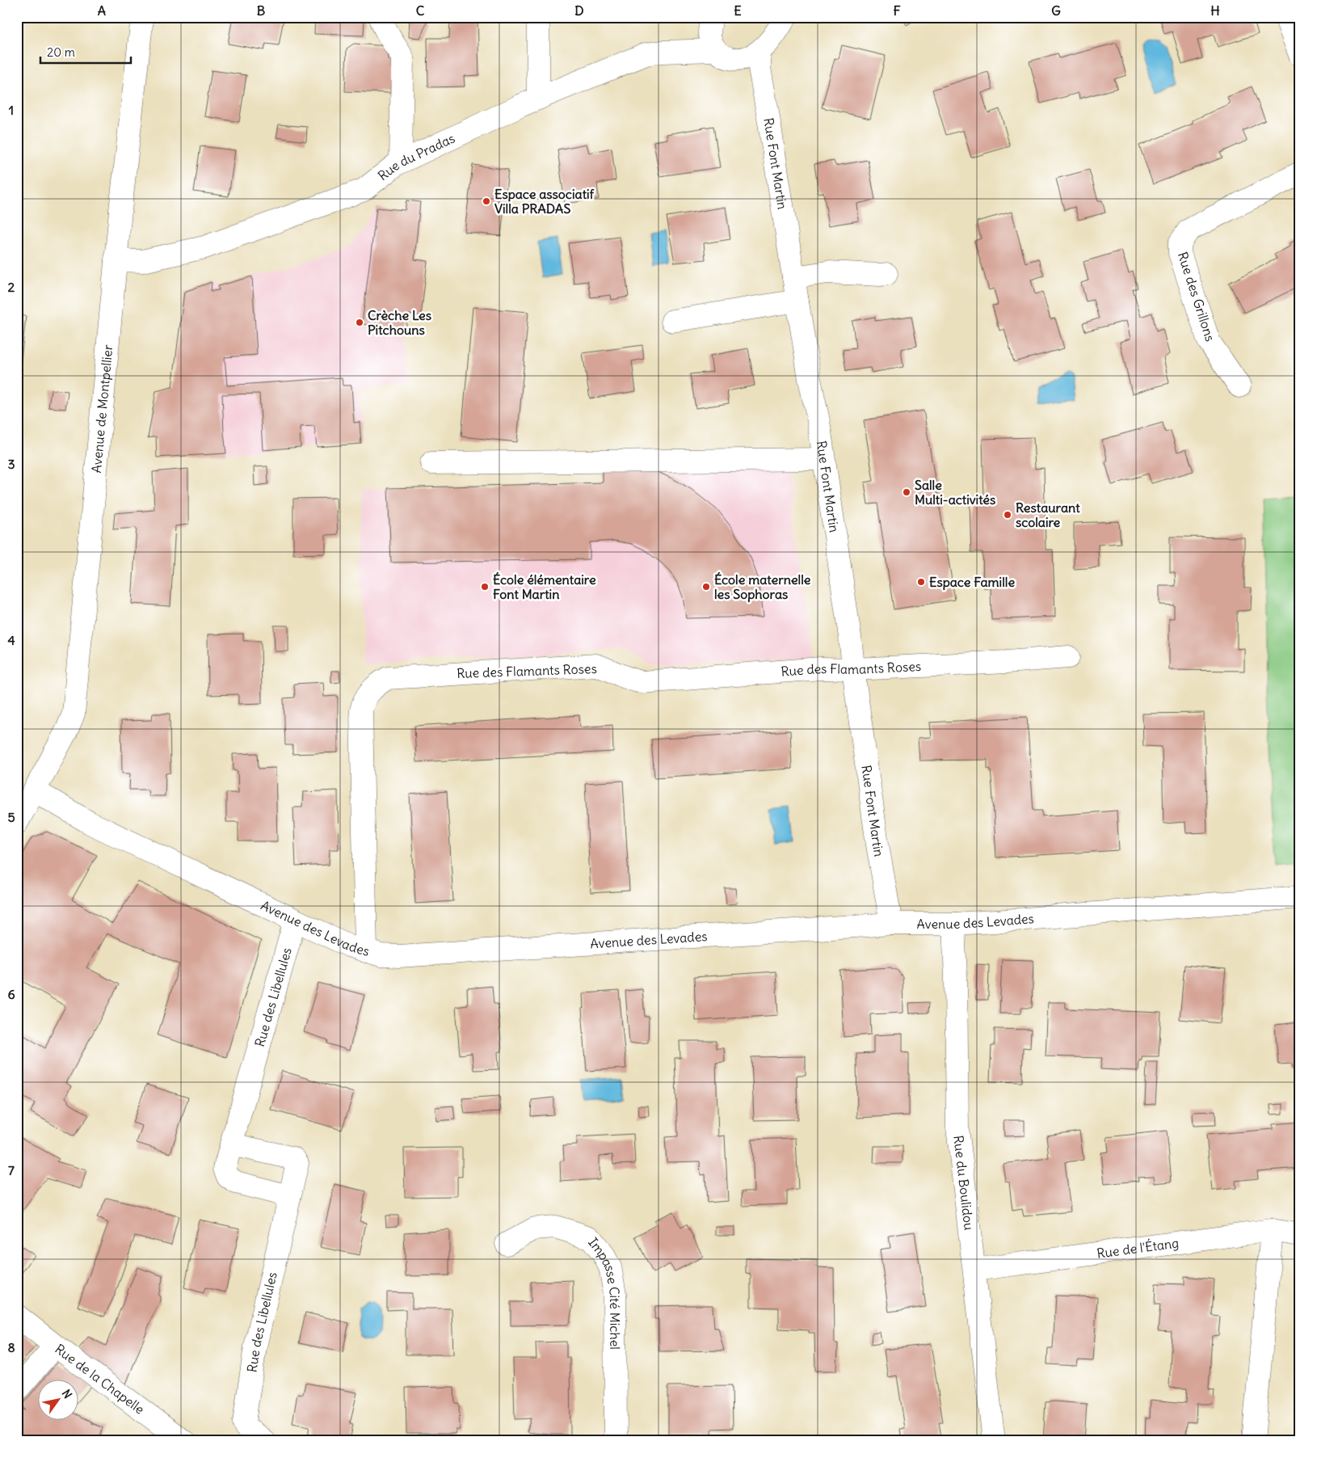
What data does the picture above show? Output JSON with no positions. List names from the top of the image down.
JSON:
{
  "streets": {
    "street": [
      "Rue du Pradas",
      "Rue Font Martin",
      "Rue des Grillons",
      "Avenue de Montpellier",
      "Rue des Flamants Roses",
      "Avenue des Levades",
      "Rue des Libellules",
      "Rue du Boulidou",
      "Rue de l'Étang",
      "Impasse Cité Michel",
      "Rue de la Chapelle"
    ]
  },
  "crossings": [
    ["Rue du Pradas", "Avenue de Montpellier"],
    ["Rue Font Martin", "Rue des Flamants Roses"],
    ["Rue Font Martin", "Avenue des Levades"],
    ["Avenue de Montpellier", "Avenue des Levades"],
    ["Rue des Flamants Roses", "Avenue des Levades"],
    ["Avenue des Levades", "Rue des Libellules"],
    ["Avenue des Levades", "Rue du Boulidou"],
    ["Rue du Boulidou", "Rue de l'Étang"]
  ],
  "places": [
    "Espace associatif Villa PRADAS",
    "Crèche Les Pitchouns",
    "Salle Multi-activités",
    "Restaurant scolaire",
    "Espace Famille",
    "École élémentaire Font Martin",
    "École maternelle les Sophoras"
  ],
  "scale_bar": "20 m",
  "north": "top right",
  "grid": {
    "columns": [
      "A",
      "B",
      "C",
      "D",
      "E",
      "F",
      "G",
      "H"
    ],
    "rows": [
      "1",
      "2",
      "3",
      "4",
      "5",
      "6",
      "7",
      "8"
    ]
  }
}
